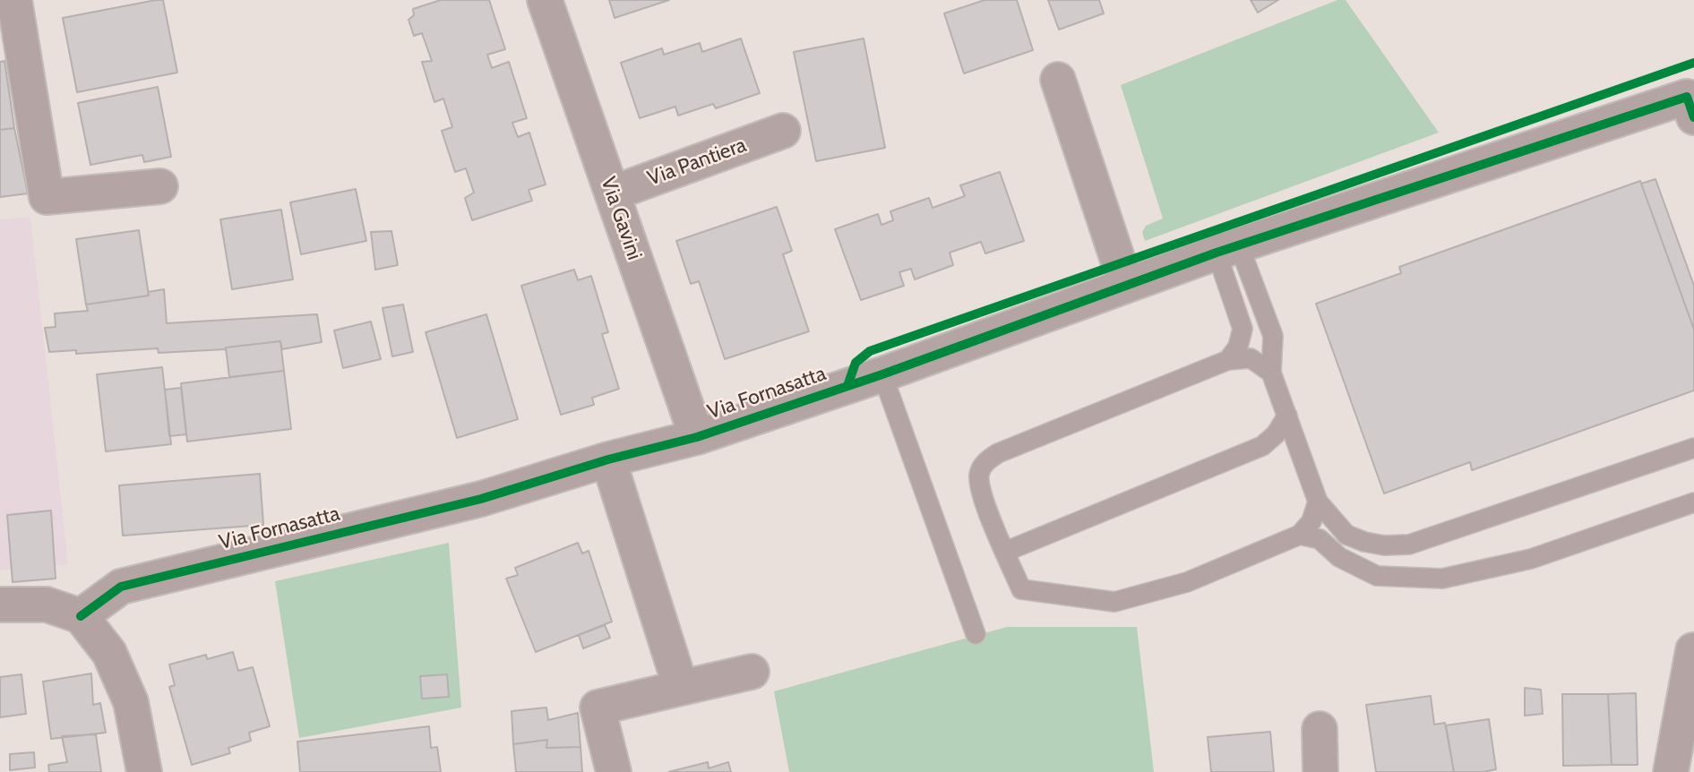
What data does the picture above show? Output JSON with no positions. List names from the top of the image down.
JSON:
{
  "streets": {
    "street": ["Via Pantiera", "Via Gavini", "Via Fornasatta"]
  },
  "crossings": [
    ["Via Pantiera", "Via Gavini"],
    ["Via Gavini", "Via Fornasatta"]
  ]
}
